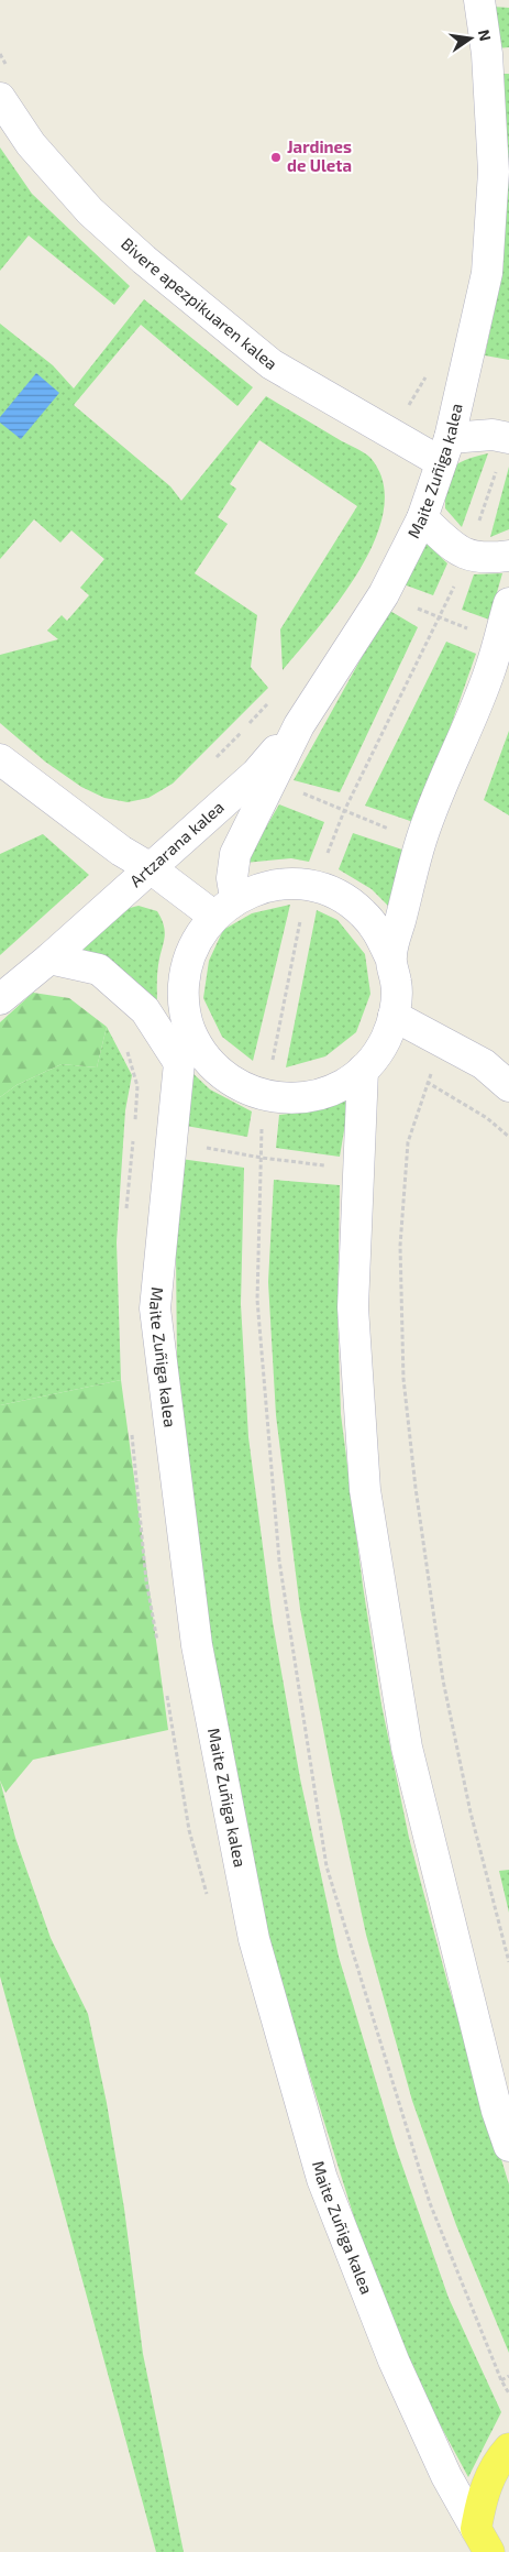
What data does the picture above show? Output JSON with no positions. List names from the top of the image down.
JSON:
{
  "streets": {
    "main road": ["Maite Zuñiga kalea"],
    "street": ["Bivere apezpikuaren kalea", "Artzarana kalea"]
  },
  "crossings": [
    ["Bivere apezpikuaren kalea", "Maite Zuñiga kalea"],
    ["Maite Zuñiga kalea", "Artzarana kalea"]
  ],
  "places": ["Jardines de Uleta"],
  "north": "right"
}
